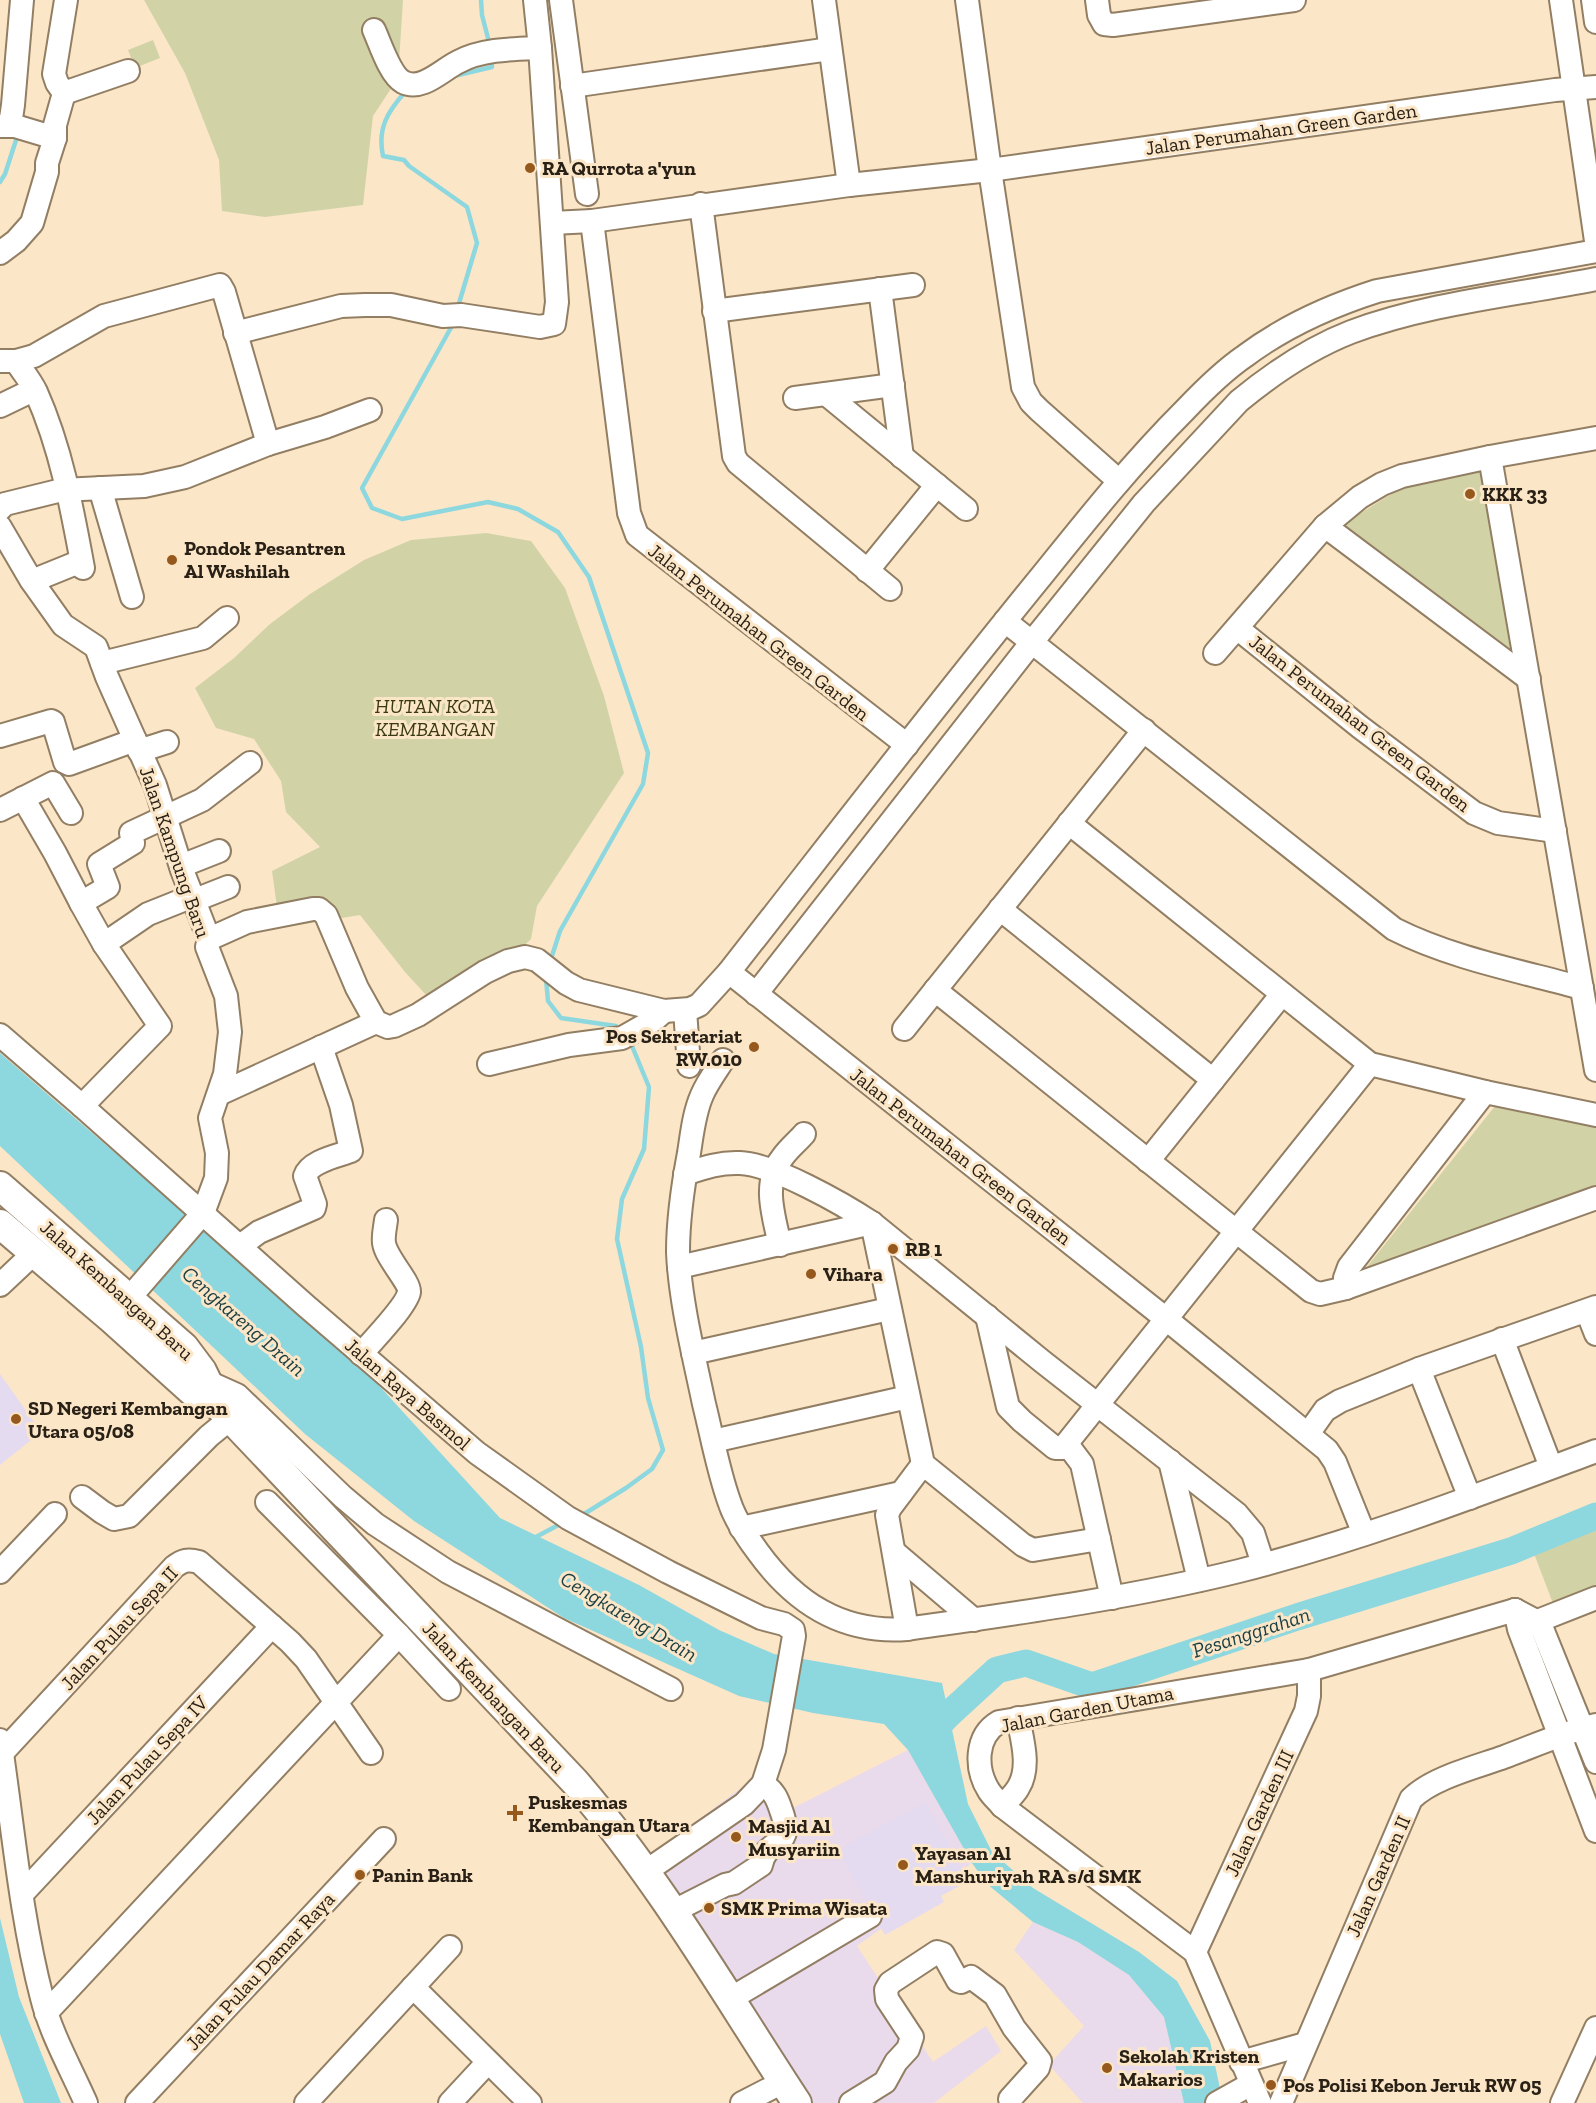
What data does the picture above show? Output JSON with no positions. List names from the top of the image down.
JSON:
{
  "streets": {
    "main road": ["Jalan Kembangan Baru"],
    "street": [
      "Jalan Perumahan Green Garden",
      "Jalan Kampung Baru",
      "Jalan Raya Basmol",
      "Jalan Pulau Sepa II",
      "Jalan Garden Utama",
      "Jalan Pulau Sepa IV",
      "Jalan Garden III",
      "Jalan Garden II",
      "Jalan Pulau Damar Raya"
    ]
  },
  "crossings": [
    ["Jalan Kampung Baru", "Jalan Raya Basmol"],
    ["Jalan Pulau Sepa II", "Jalan Pulau Sepa IV"],
    ["Jalan Garden Utama", "Jalan Garden III"]
  ],
  "water": ["Cengkareng Drain", "Pesanggrahan"],
  "parks": ["HUTAN KOTA KEMBANGAN"],
  "places": {
    "other": [
      "RA Qurrota a'yun",
      "KKK 33",
      "Pondok Pesantren Al Washilah",
      "Pos Sekretariat RW.010",
      "RB 1",
      "Vihara",
      "SD Negeri Kembangan Utara 05/08",
      "Masjid Al Musyariin",
      "Yayasan Al Manshuriyah RA s/d SMK",
      "Panin Bank",
      "SMK Prima Wisata",
      "Sekolah Kristen Makarios",
      "Pos Polisi Kebon Jeruk RW 05"
    ],
    "health": ["Puskesmas Kembangan Utara"]
  }
}
